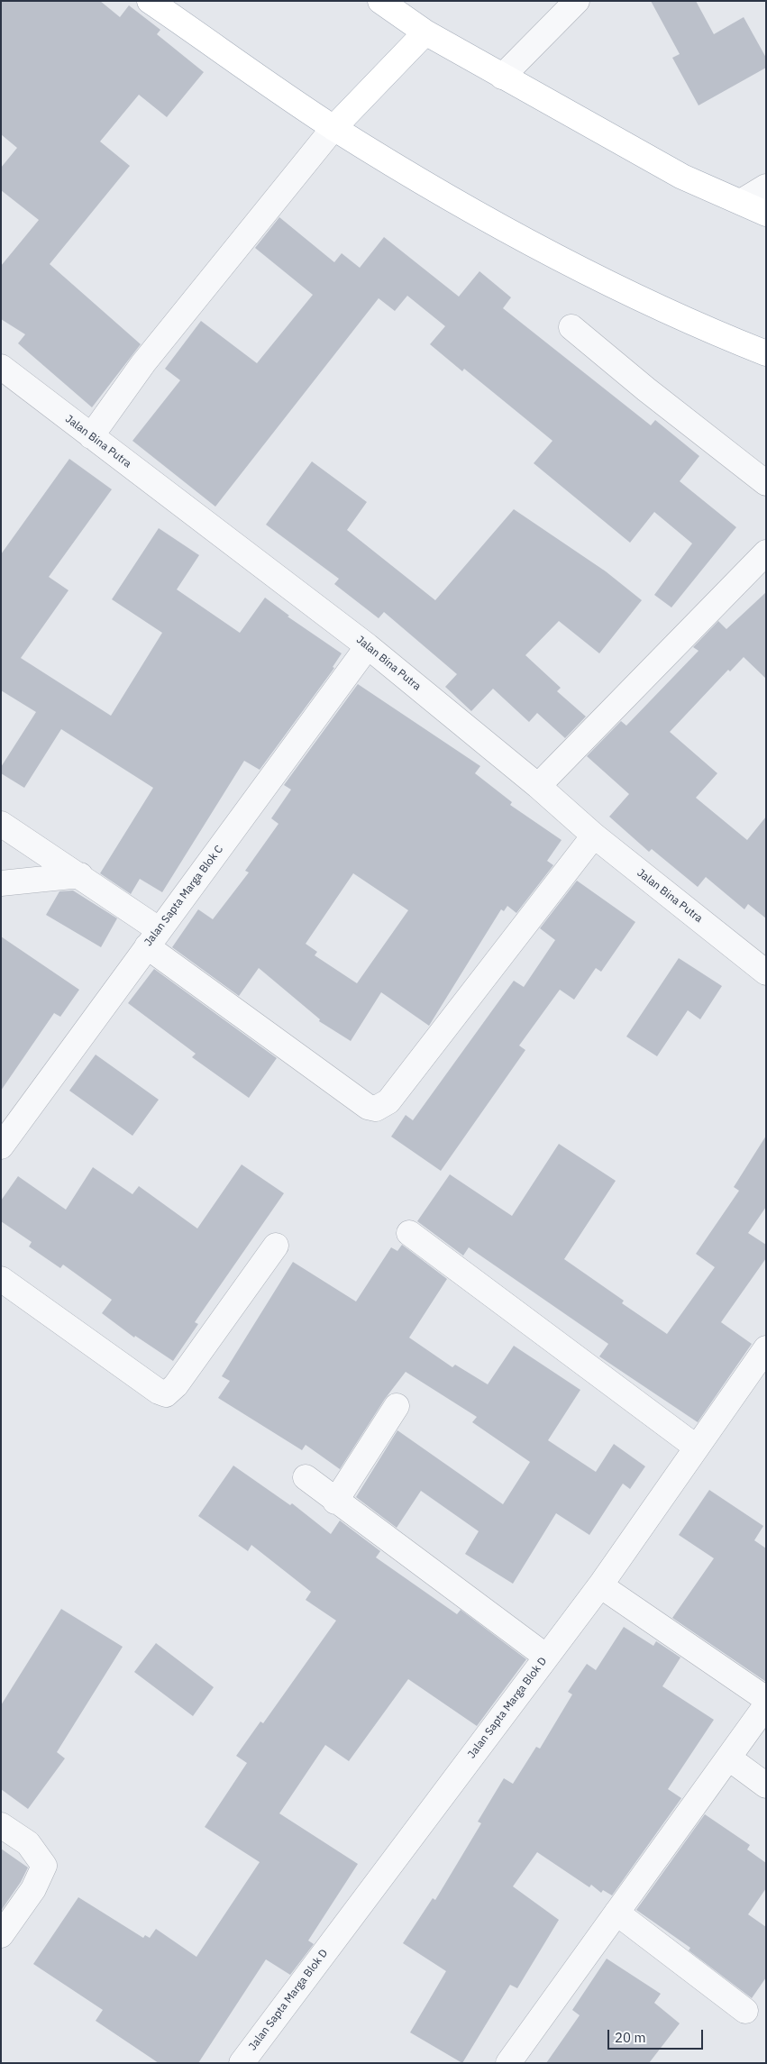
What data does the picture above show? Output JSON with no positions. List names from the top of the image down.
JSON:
{
  "streets": {
    "street": ["Jalan Bina Putra", "Jalan Sapta Marga Blok C", "Jalan Sapta Marga Blok D"]
  },
  "crossings": [
    ["Jalan Bina Putra", "Jalan Sapta Marga Blok C"]
  ],
  "scale_bar": "20 m"
}
